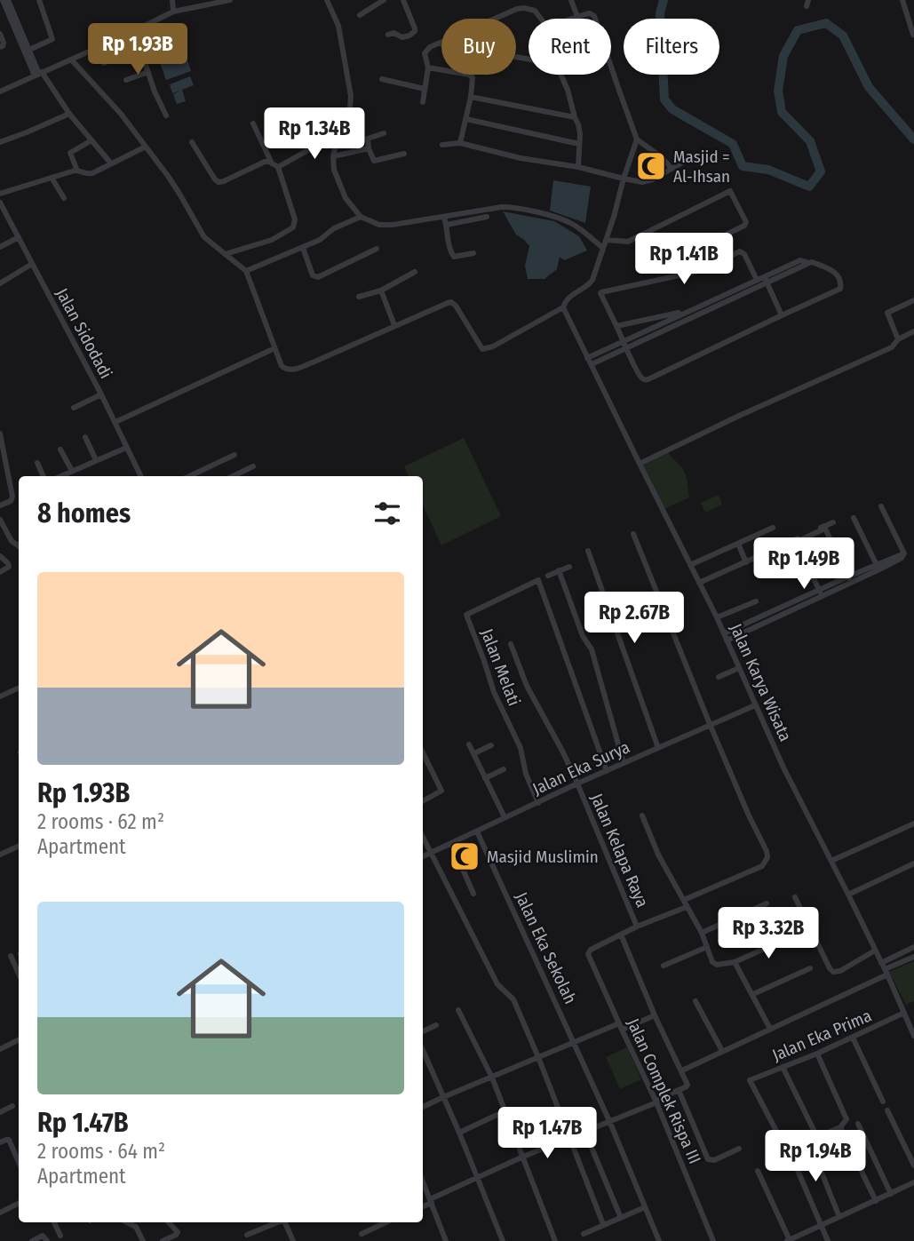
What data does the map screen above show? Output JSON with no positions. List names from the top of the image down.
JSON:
{
  "streets": {
    "street": [
      "Jalan Sidodadi",
      "Jalan Melati",
      "Jalan Karya Wisata",
      "Jalan Eka Surya",
      "Jalan Kelapa Raya",
      "Jalan Eka Sekolah",
      "Jalan Eka Prima",
      "Jalan Complek Rispa III"
    ]
  },
  "crossings": [
    ["Jalan Melati", "Jalan Eka Surya"],
    ["Jalan Karya Wisata", "Jalan Eka Surya"],
    ["Jalan Karya Wisata", "Jalan Eka Prima"],
    ["Jalan Eka Surya", "Jalan Kelapa Raya"],
    ["Jalan Eka Surya", "Jalan Eka Sekolah"]
  ],
  "places": {
    "mosque": ["Masjid = Al-Ihsan", "Masjid Muslimin"]
  },
  "page": {
    "chip": ["Buy", "Rent", "Filters"],
    "price": [
      "Rp 1.93B",
      "Rp 1.34B",
      "Rp 1.41B",
      "Rp 1.49B",
      "Rp 2.67B",
      "Rp 3.32B",
      "Rp 1.47B",
      "Rp 1.94B"
    ],
    "heading": "8 homes",
    "list": [
      {
        "name": "Rp 1.93B",
        "note": "2 rooms · 62 m² · Apartment"
      },
      {
        "name": "Rp 1.47B",
        "note": "2 rooms · 64 m² · Apartment"
      }
    ]
  }
}
